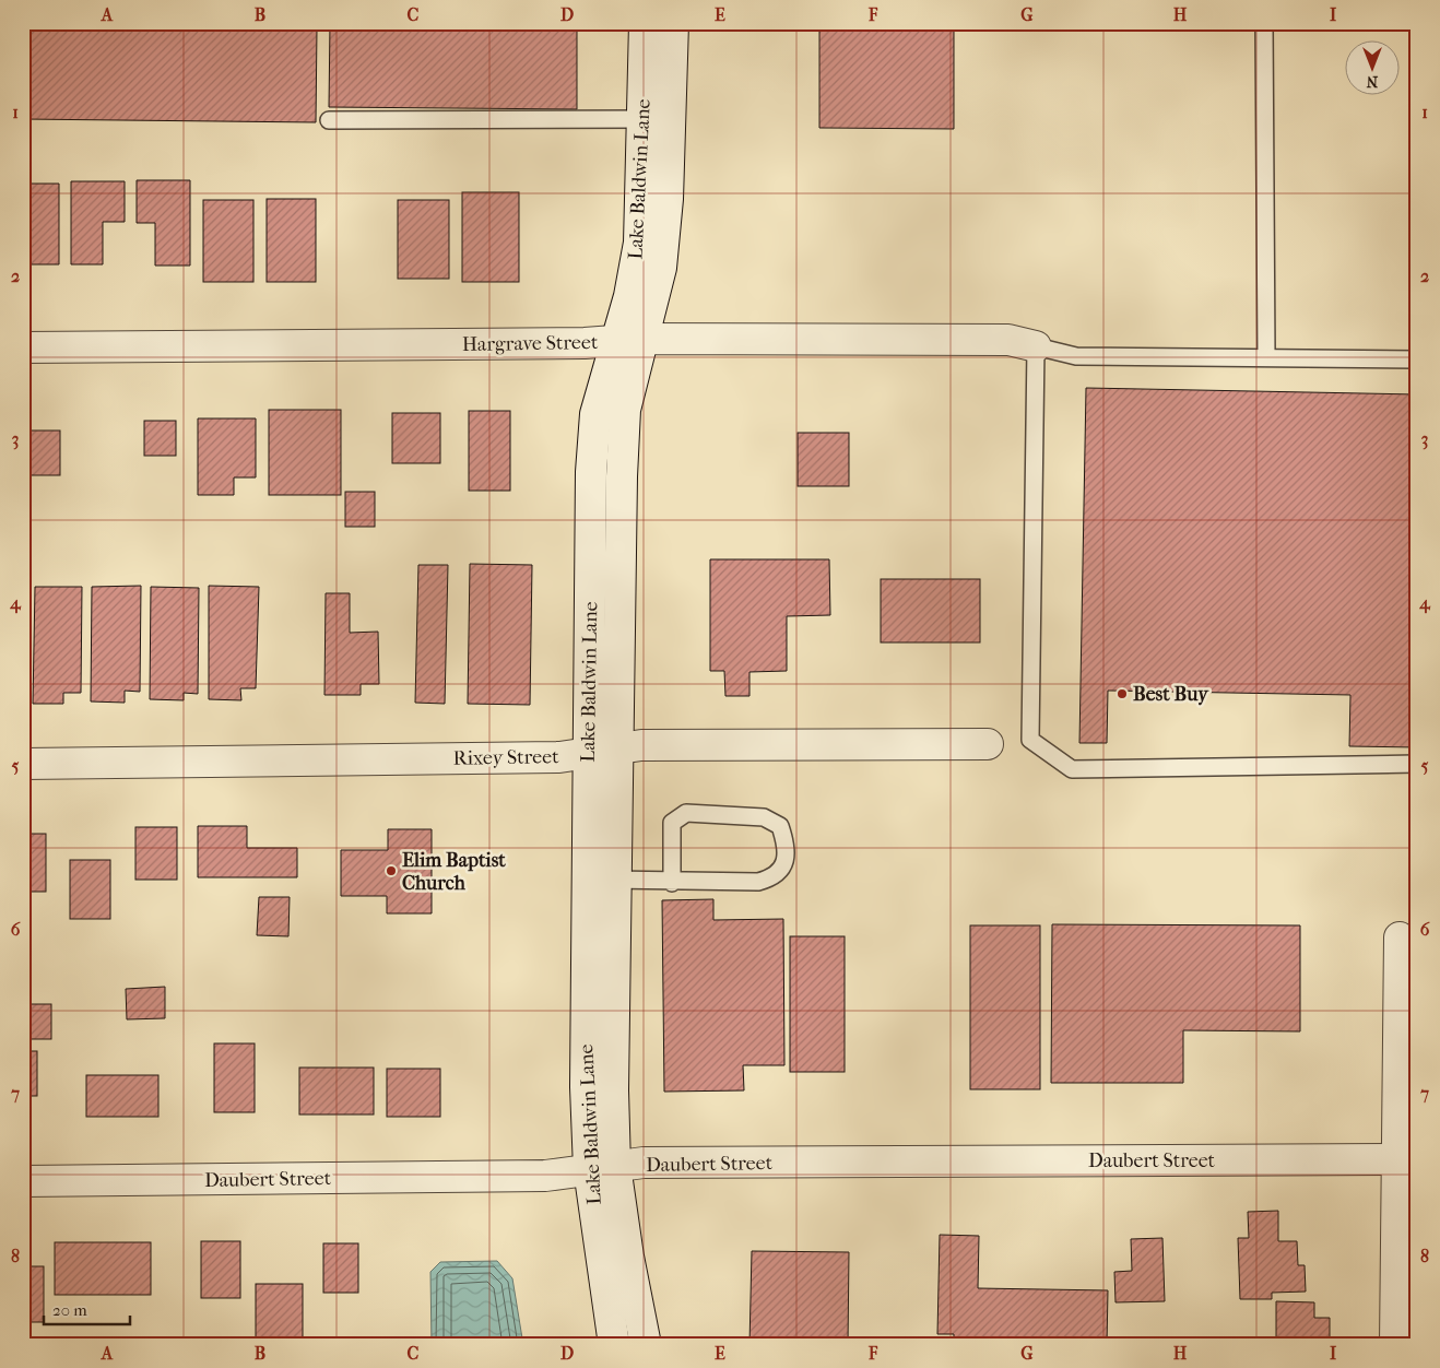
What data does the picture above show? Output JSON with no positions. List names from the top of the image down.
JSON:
{
  "streets": {
    "street": [
      "Lake Baldwin Lane",
      "Hargrave Street",
      "Rixey Street",
      "Daubert Street"
    ]
  },
  "crossings": [
    ["Lake Baldwin Lane", "Hargrave Street"],
    ["Lake Baldwin Lane", "Rixey Street"],
    ["Lake Baldwin Lane", "Daubert Street"]
  ],
  "places": ["Best Buy", "Elim Baptist Church"],
  "scale_bar": "20 m",
  "north": "bottom",
  "grid": {
    "columns": [
      "A",
      "B",
      "C",
      "D",
      "E",
      "F",
      "G",
      "H",
      "I"
    ],
    "rows": [
      "1",
      "2",
      "3",
      "4",
      "5",
      "6",
      "7",
      "8"
    ]
  }
}
